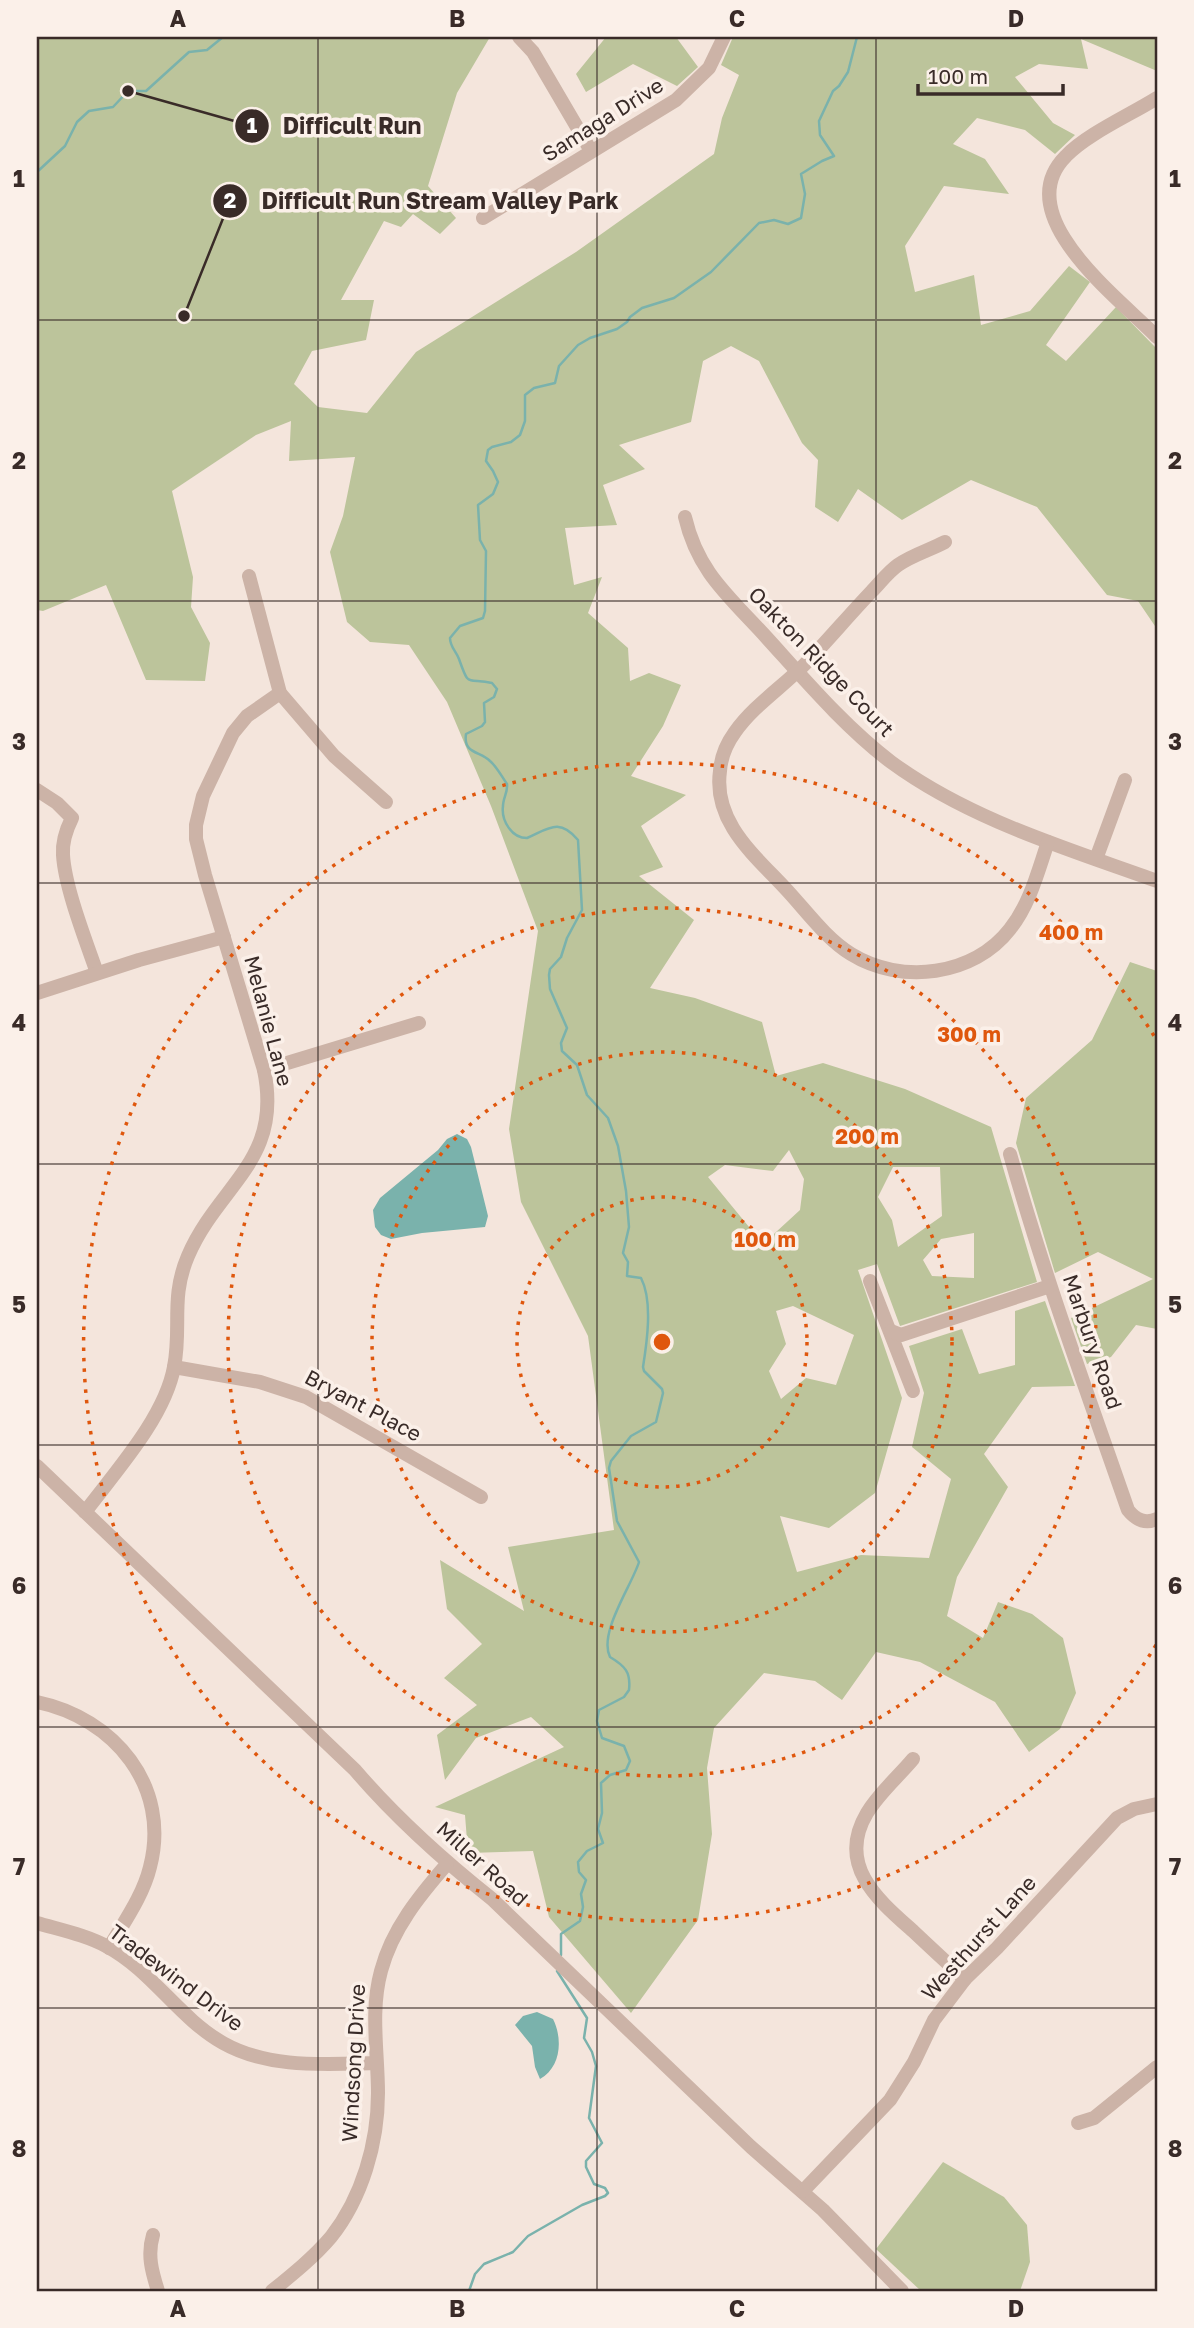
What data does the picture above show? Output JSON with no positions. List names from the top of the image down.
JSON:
{
  "streets": {
    "street": [
      "Samaga Drive",
      "Oakton Ridge Court",
      "Melanie Lane",
      "Marbury Road",
      "Bryant Place",
      "Miller Road",
      "Westhurst Lane",
      "Tradewind Drive",
      "Windsong Drive"
    ]
  },
  "crossings": [
    ["Melanie Lane", "Bryant Place"],
    ["Melanie Lane", "Miller Road"],
    ["Miller Road", "Westhurst Lane"],
    ["Miller Road", "Windsong Drive"],
    ["Tradewind Drive", "Windsong Drive"]
  ],
  "places": ["Difficult Run", "Difficult Run Stream Valley Park"],
  "scale_bar": "100 m",
  "grid": {
    "columns": [
      "A",
      "B",
      "C",
      "D"
    ],
    "rows": [
      "1",
      "2",
      "3",
      "4",
      "5",
      "6",
      "7",
      "8"
    ]
  },
  "rings": [
    "400 m",
    "300 m",
    "200 m",
    "100 m"
  ]
}
